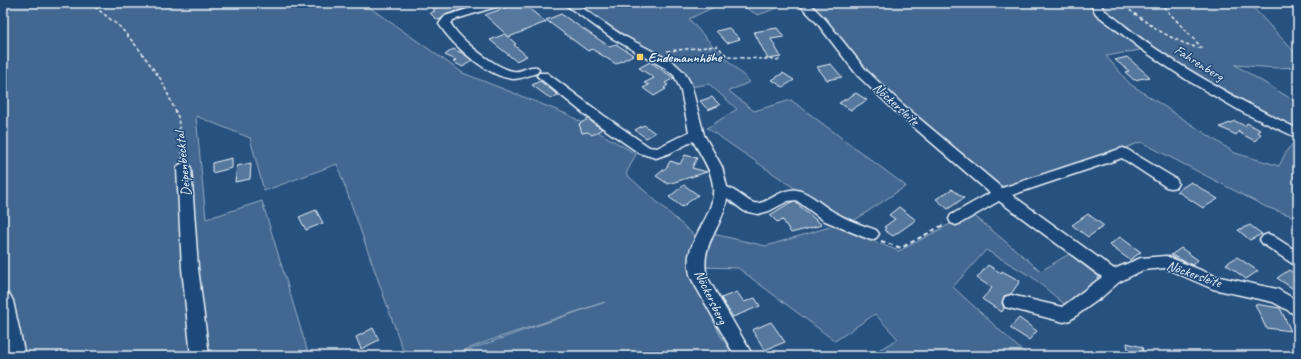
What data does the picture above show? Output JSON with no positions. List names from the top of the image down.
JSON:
{
  "streets": {
    "street": [
      "Fahrenberg",
      "Nöckersleite",
      "Deipenbecktal",
      "Nöckersberg"
    ]
  },
  "places": {
    "transit": ["Endemannhöhe"]
  }
}
